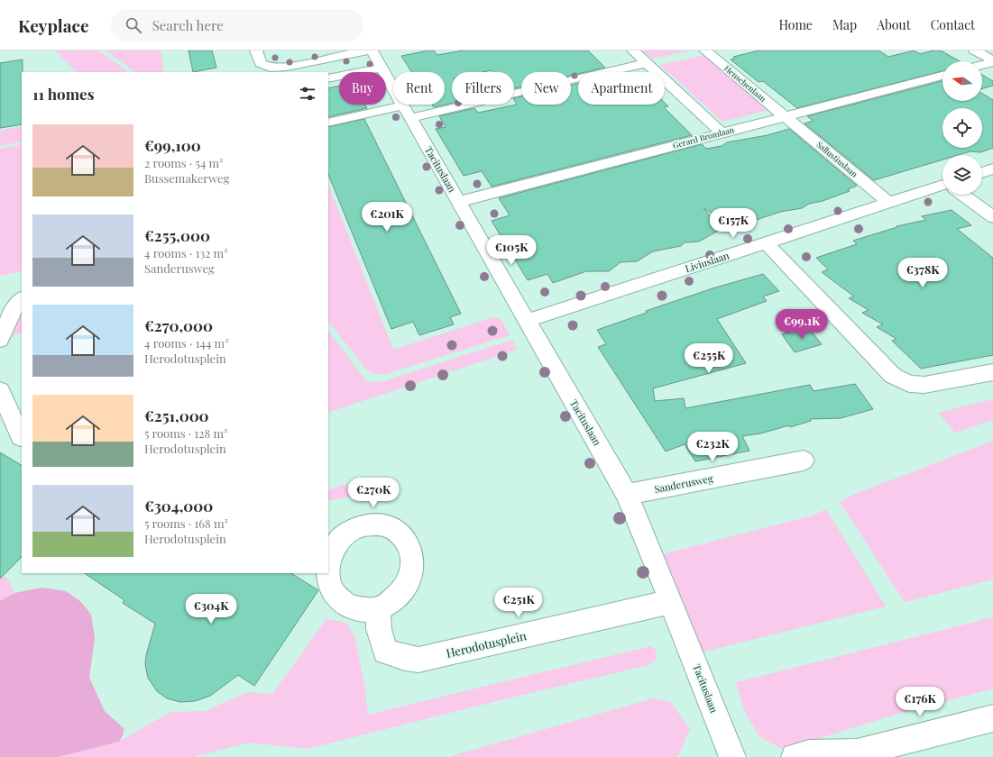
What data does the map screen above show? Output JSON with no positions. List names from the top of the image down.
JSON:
{
  "streets": {
    "street": [
      "Henschenlaan",
      "Gerard Bromlaan",
      "Sallustiuslaan",
      "Tacituslaan",
      "Liviuslaan",
      "Sanderusweg",
      "Herodotusplein"
    ]
  },
  "crossings": [
    ["Henschenlaan", "Gerard Bromlaan"],
    ["Henschenlaan", "Sallustiuslaan"],
    ["Gerard Bromlaan", "Sallustiuslaan"],
    ["Gerard Bromlaan", "Tacituslaan"],
    ["Sallustiuslaan", "Liviuslaan"],
    ["Tacituslaan", "Liviuslaan"],
    ["Tacituslaan", "Sanderusweg"],
    ["Tacituslaan", "Herodotusplein"]
  ],
  "north": "left",
  "page": {
    "header": "Keyplace",
    "search": "Search here",
    "nav": [
      "Home",
      "Map",
      "About",
      "Contact"
    ],
    "chip": [
      "Buy",
      "Rent",
      "Filters",
      "New",
      "Apartment"
    ],
    "heading": "11 homes",
    "list": [
      {
        "name": "€99,100",
        "note": "2 rooms · 54 m² · Bussemakerweg"
      },
      {
        "name": "€255,000",
        "note": "4 rooms · 132 m² · Sanderusweg"
      },
      {
        "name": "€270,000",
        "note": "4 rooms · 144 m² · Herodotusplein"
      },
      {
        "name": "€251,000",
        "note": "5 rooms · 128 m² · Herodotusplein"
      },
      {
        "name": "€304,000",
        "note": "5 rooms · 168 m² · Herodotusplein"
      }
    ],
    "price": [
      "€201K",
      "€157K",
      "€105K",
      "€378K",
      "€99.1K",
      "€255K",
      "€232K",
      "€270K",
      "€251K",
      "€304K",
      "€176K"
    ]
  }
}
